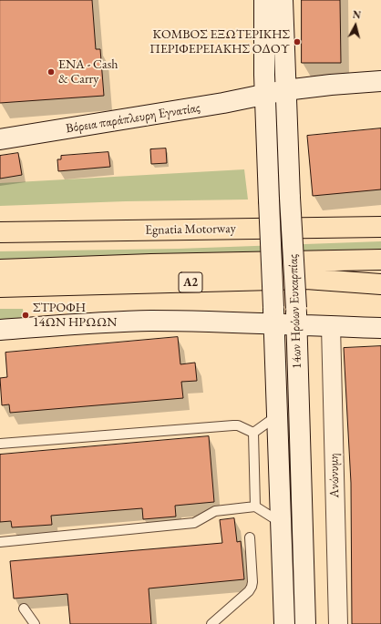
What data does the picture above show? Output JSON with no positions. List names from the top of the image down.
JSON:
{
  "streets": {
    "highway": ["Egnatia Motorway", "Α2"],
    "main road": ["Βόρεια παράπλευρη Εγνατίας", "14ων Ηρώων Ευκαρπίας"],
    "street": ["Ανώνυμη"]
  },
  "crossings": [
    ["Βόρεια παράπλευρη Εγνατίας", "14ων Ηρώων Ευκαρπίας"]
  ],
  "places": ["ΚΟΜΒΟΣ ΕΞΩΤΕΡΙΚΗΣ ΠΕΡΙΦΕΡΕΙΑΚΗΣ ΟΔΟΥ", "ENA - Cash & Carry", "ΣΤΡΟΦΗ 14ΩΝ ΗΡΩΩΝ"],
  "north": "top"
}
